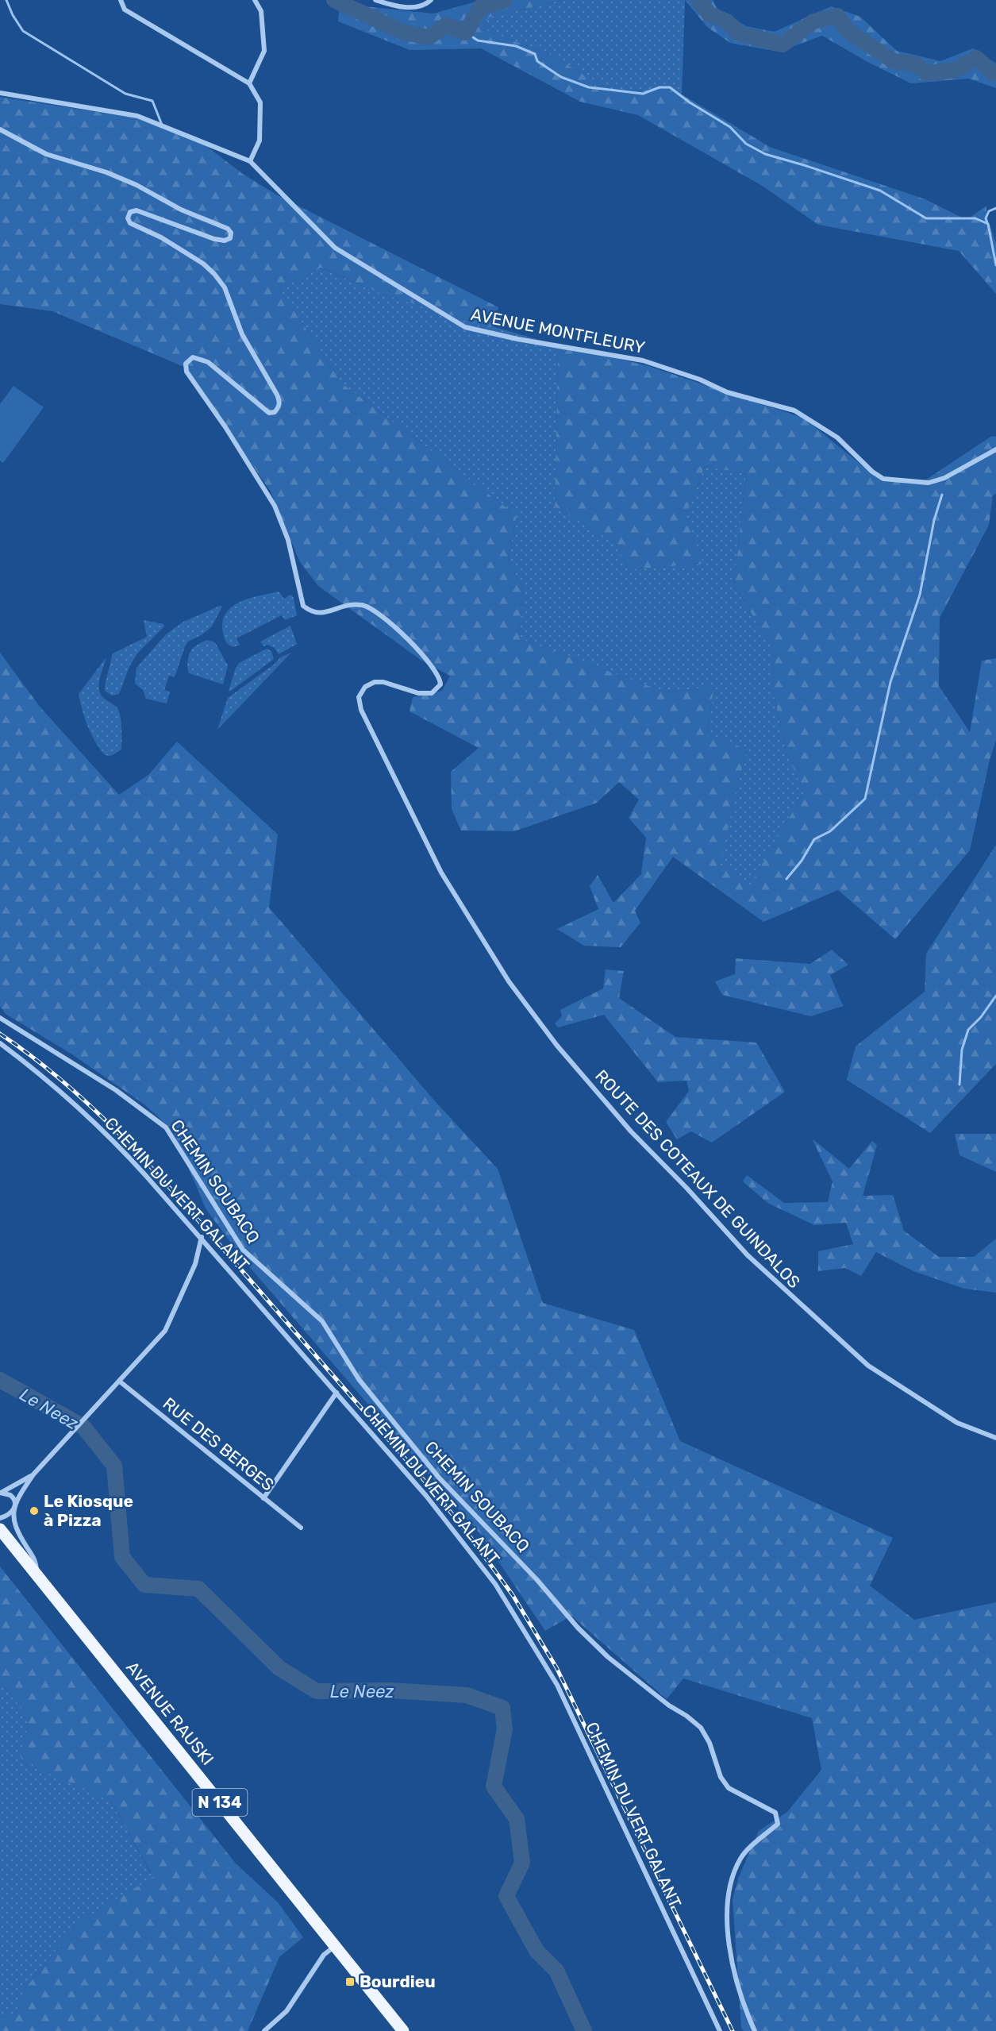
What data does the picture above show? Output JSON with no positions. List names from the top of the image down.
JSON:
{
  "streets": {
    "main road": ["AVENUE RAUSKI", "N 134"],
    "street": [
      "AVENUE MONTFLEURY",
      "ROUTE DES COTEAUX DE GUINDALOS",
      "CHEMIN SOUBACQ",
      "CHEMIN DU VERT GALANT",
      "RUE DES BERGES"
    ]
  },
  "water": ["Le Neez"],
  "places": {
    "other": ["Le Kiosque à Pizza"],
    "transit": ["Bourdieu"]
  }
}
